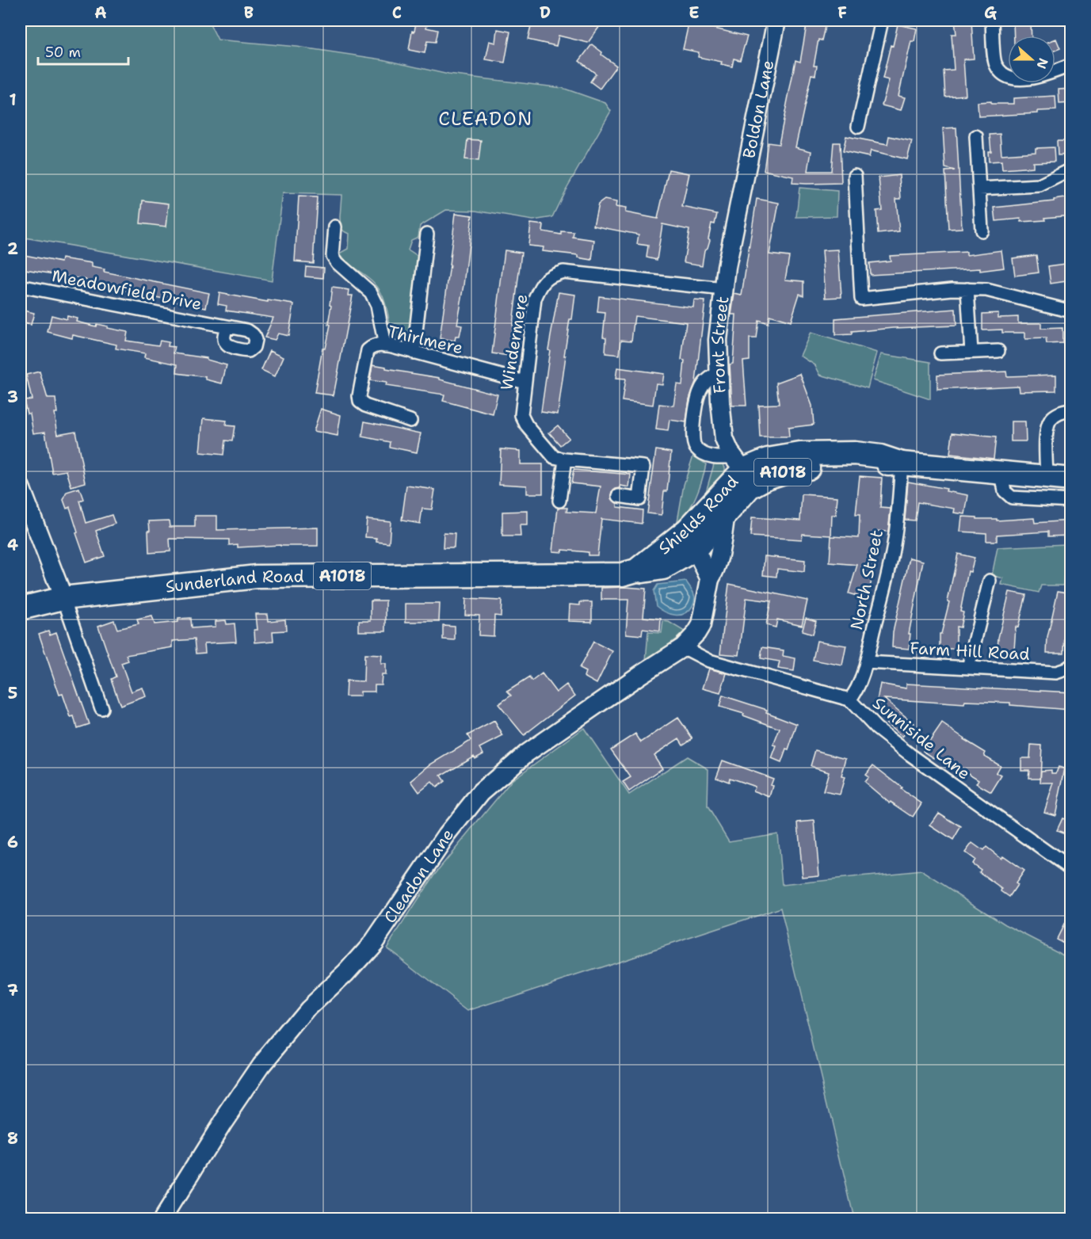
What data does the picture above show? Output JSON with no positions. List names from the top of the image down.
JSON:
{
  "streets": {
    "highway": ["A1018", "Shields Road", "Sunderland Road"],
    "street": [
      "Boldon Lane",
      "Meadowfield Drive",
      "Thirlmere",
      "Windermere",
      "Front Street",
      "North Street",
      "Farm Hill Road",
      "Sunniside Lane",
      "Cleadon Lane"
    ]
  },
  "crossings": [
    ["Boldon Lane", "Front Street"],
    ["Thirlmere", "Windermere"],
    ["Windermere", "Front Street"],
    ["Front Street", "Shields Road"],
    ["Shields Road", "North Street"],
    ["Shields Road", "Sunderland Road"],
    ["Shields Road", "Cleadon Lane"],
    ["North Street", "Farm Hill Road"],
    ["North Street", "Sunniside Lane"],
    ["Sunniside Lane", "Cleadon Lane"]
  ],
  "districts": ["CLEADON"],
  "scale_bar": "50 m",
  "north": "right",
  "grid": {
    "columns": [
      "A",
      "B",
      "C",
      "D",
      "E",
      "F",
      "G"
    ],
    "rows": [
      "1",
      "2",
      "3",
      "4",
      "5",
      "6",
      "7",
      "8"
    ]
  }
}
